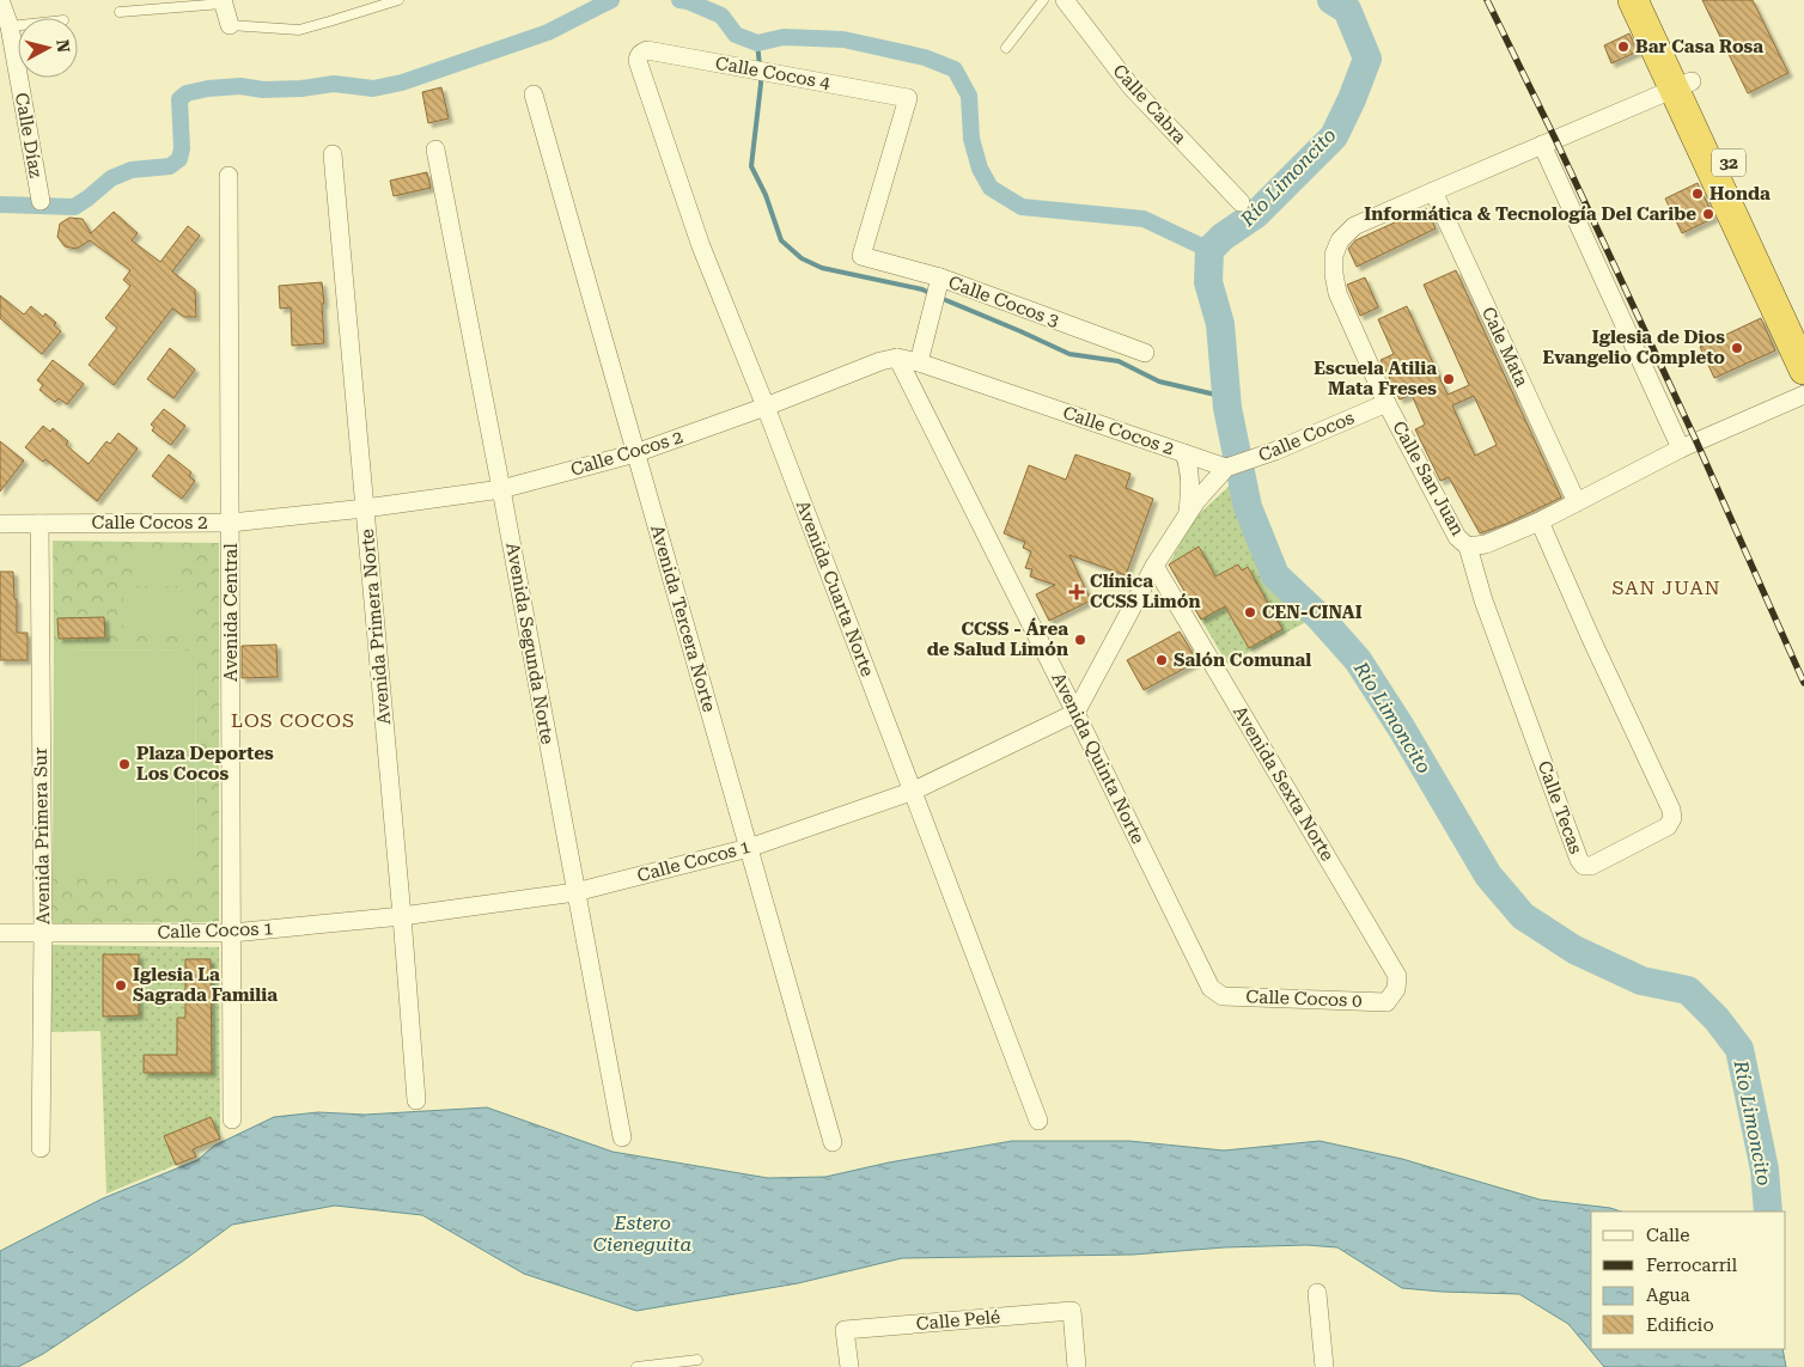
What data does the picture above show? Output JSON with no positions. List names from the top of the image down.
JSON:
{
  "streets": {
    "highway": ["32"],
    "street": [
      "Calle Cocos 4",
      "Calle Cabra",
      "Calle Díaz",
      "Calle Cocos 3",
      "Cale Mata",
      "Calle Cocos 2",
      "Calle Cocos",
      "Calle San Juan",
      "Avenida Cuarta Norte",
      "Avenida Central",
      "Avenida Tercera Norte",
      "Avenida Primera Norte",
      "Avenida Segunda Norte",
      "Avenida Quinta Norte",
      "Avenida Sexta Norte",
      "Calle Tecas",
      "Avenida Primera Sur",
      "Calle Cocos 1",
      "Calle Cocos 0",
      "Calle Pelé"
    ]
  },
  "crossings": [
    ["Calle Cocos 4", "Calle Cocos 3"],
    ["Calle Cocos 4", "Avenida Cuarta Norte"],
    ["32", "Calle San Juan"],
    ["Cale Mata", "Calle San Juan"],
    ["Calle Cocos 2", "Calle Cocos"],
    ["Calle Cocos 2", "Avenida Cuarta Norte"],
    ["Calle Cocos 2", "Avenida Central"],
    ["Calle Cocos 2", "Avenida Tercera Norte"],
    ["Calle Cocos 2", "Avenida Primera Norte"],
    ["Calle Cocos 2", "Avenida Segunda Norte"],
    ["Calle Cocos 2", "Avenida Quinta Norte"],
    ["Calle Cocos 2", "Avenida Primera Sur"],
    ["Calle Cocos", "Calle San Juan"],
    ["Calle San Juan", "Calle Tecas"],
    ["Avenida Cuarta Norte", "Calle Cocos 1"],
    ["Avenida Central", "Calle Cocos 1"],
    ["Avenida Tercera Norte", "Calle Cocos 1"],
    ["Avenida Primera Norte", "Calle Cocos 1"],
    ["Avenida Segunda Norte", "Calle Cocos 1"],
    ["Avenida Quinta Norte", "Calle Cocos 1"],
    ["Avenida Quinta Norte", "Calle Cocos 0"],
    ["Avenida Sexta Norte", "Calle Cocos 0"],
    ["Avenida Primera Sur", "Calle Cocos 1"]
  ],
  "districts": ["SAN JUAN", "LOS COCOS"],
  "water": ["Río Limoncito", "Estero Cieneguita"],
  "places": {
    "other": [
      "Bar Casa Rosa",
      "Honda",
      "Informática & Tecnología Del Caribe",
      "Iglesia de Dios Evangelio Completo",
      "Escuela Atilia Mata Freses",
      "CEN-CINAI",
      "CCSS - Área de Salud Limón",
      "Salón Comunal",
      "Plaza Deportes Los Cocos",
      "Iglesia La Sagrada Familia"
    ],
    "health": ["Clínica CCSS Limón"]
  },
  "legend": [
    "Calle",
    "Ferrocarril",
    "Agua",
    "Edificio"
  ],
  "north": "right"
}
